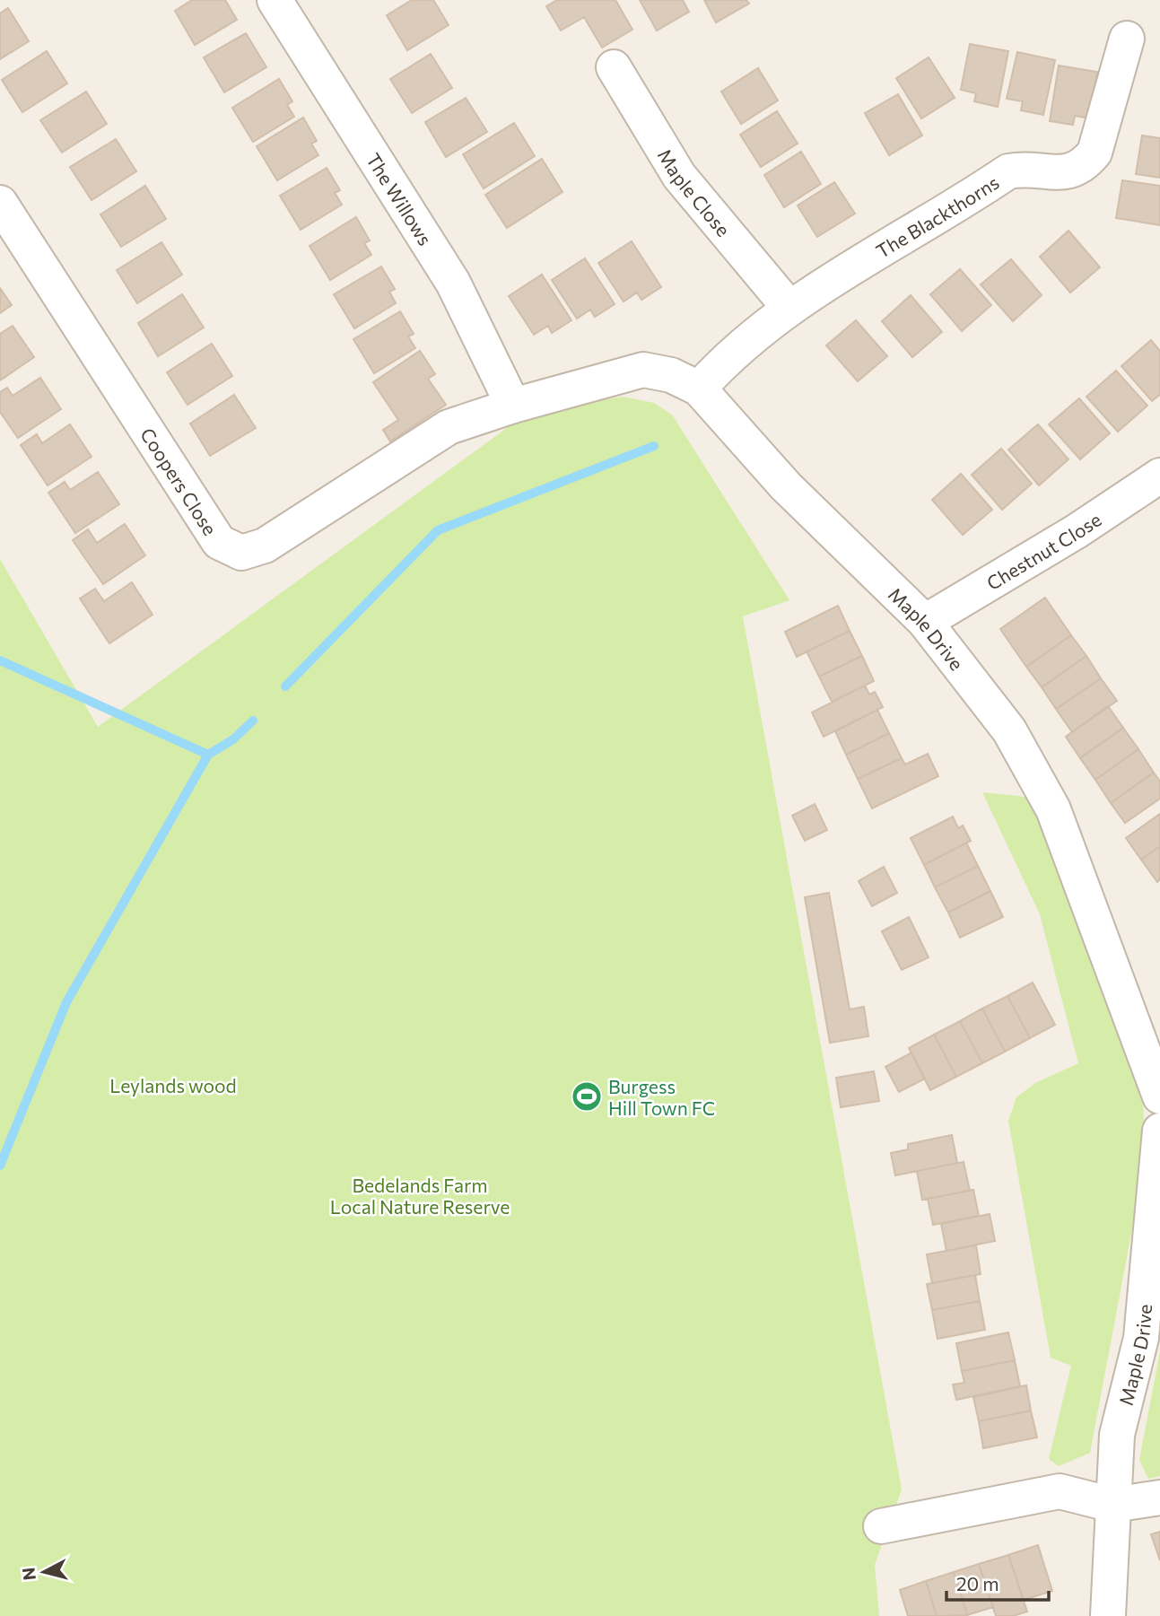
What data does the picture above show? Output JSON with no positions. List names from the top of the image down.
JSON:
{
  "streets": {
    "street": [
      "Maple Close",
      "The Willows",
      "The Blackthorns",
      "Coopers Close",
      "Chestnut Close",
      "Maple Drive"
    ]
  },
  "crossings": [
    ["Maple Close", "The Blackthorns"],
    ["The Willows", "Coopers Close"],
    ["The Willows", "Maple Drive"],
    ["The Blackthorns", "Maple Drive"],
    ["Coopers Close", "Maple Drive"],
    ["Chestnut Close", "Maple Drive"]
  ],
  "parks": ["Leylands wood", "Bedelands Farm Local Nature Reserve"],
  "places": {
    "sports": ["Burgess Hill Town FC"]
  },
  "scale_bar": "20 m",
  "north": "left"
}
